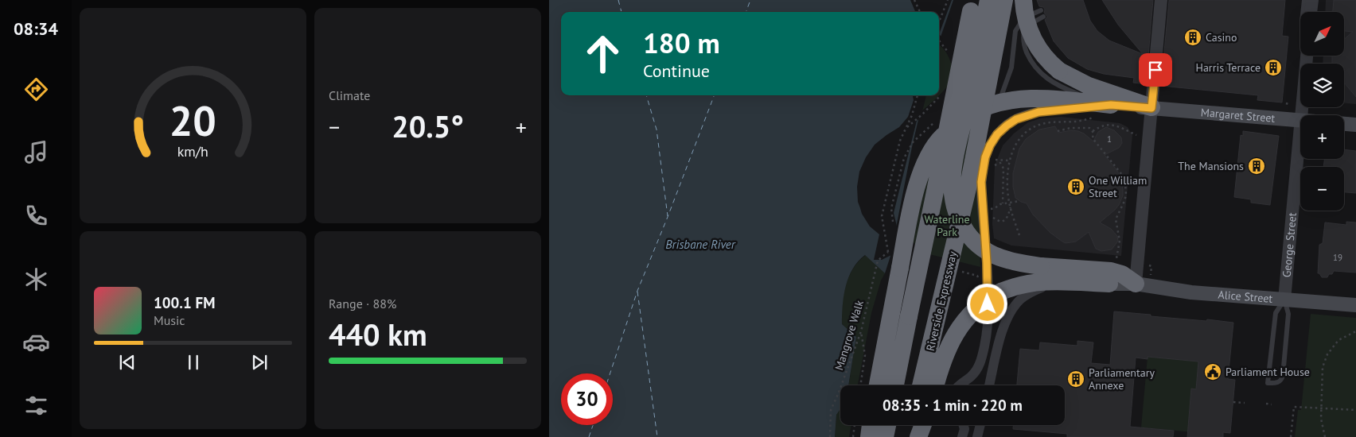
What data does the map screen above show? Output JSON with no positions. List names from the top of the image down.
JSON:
{
  "streets": {
    "highway": ["Riverside Expressway"],
    "main road": ["Margaret Street", "Alice Street"],
    "street": ["George Street"],
    "path": ["Mangrove Walk"]
  },
  "crossings": [
    ["George Street", "Alice Street"]
  ],
  "water": ["Brisbane River"],
  "parks": ["Waterline Park"],
  "places": {
    "building": [
      "Casino",
      "Harris Terrace",
      "The Mansions",
      "One William Street",
      "Parliamentary Annexe"
    ],
    "public building": ["Parliament House"]
  },
  "house_numbers": ["1", "19"],
  "north": "top right",
  "page": {
    "tabs": "08:34",
    "tile": [
      "Climate",
      ["Range · 88%", "440 km"]
    ],
    "map_buttons": ["+", "−"],
    "turn": ["180 m", "Continue"],
    "heat": ["−", "20.5°", "+"],
    "song": ["100.1 FM", "Music"],
    "limit": "30",
    "trip": "08:35 · 1 min · 220 m",
    "gauge": ["20", "km/h"]
  }
}
